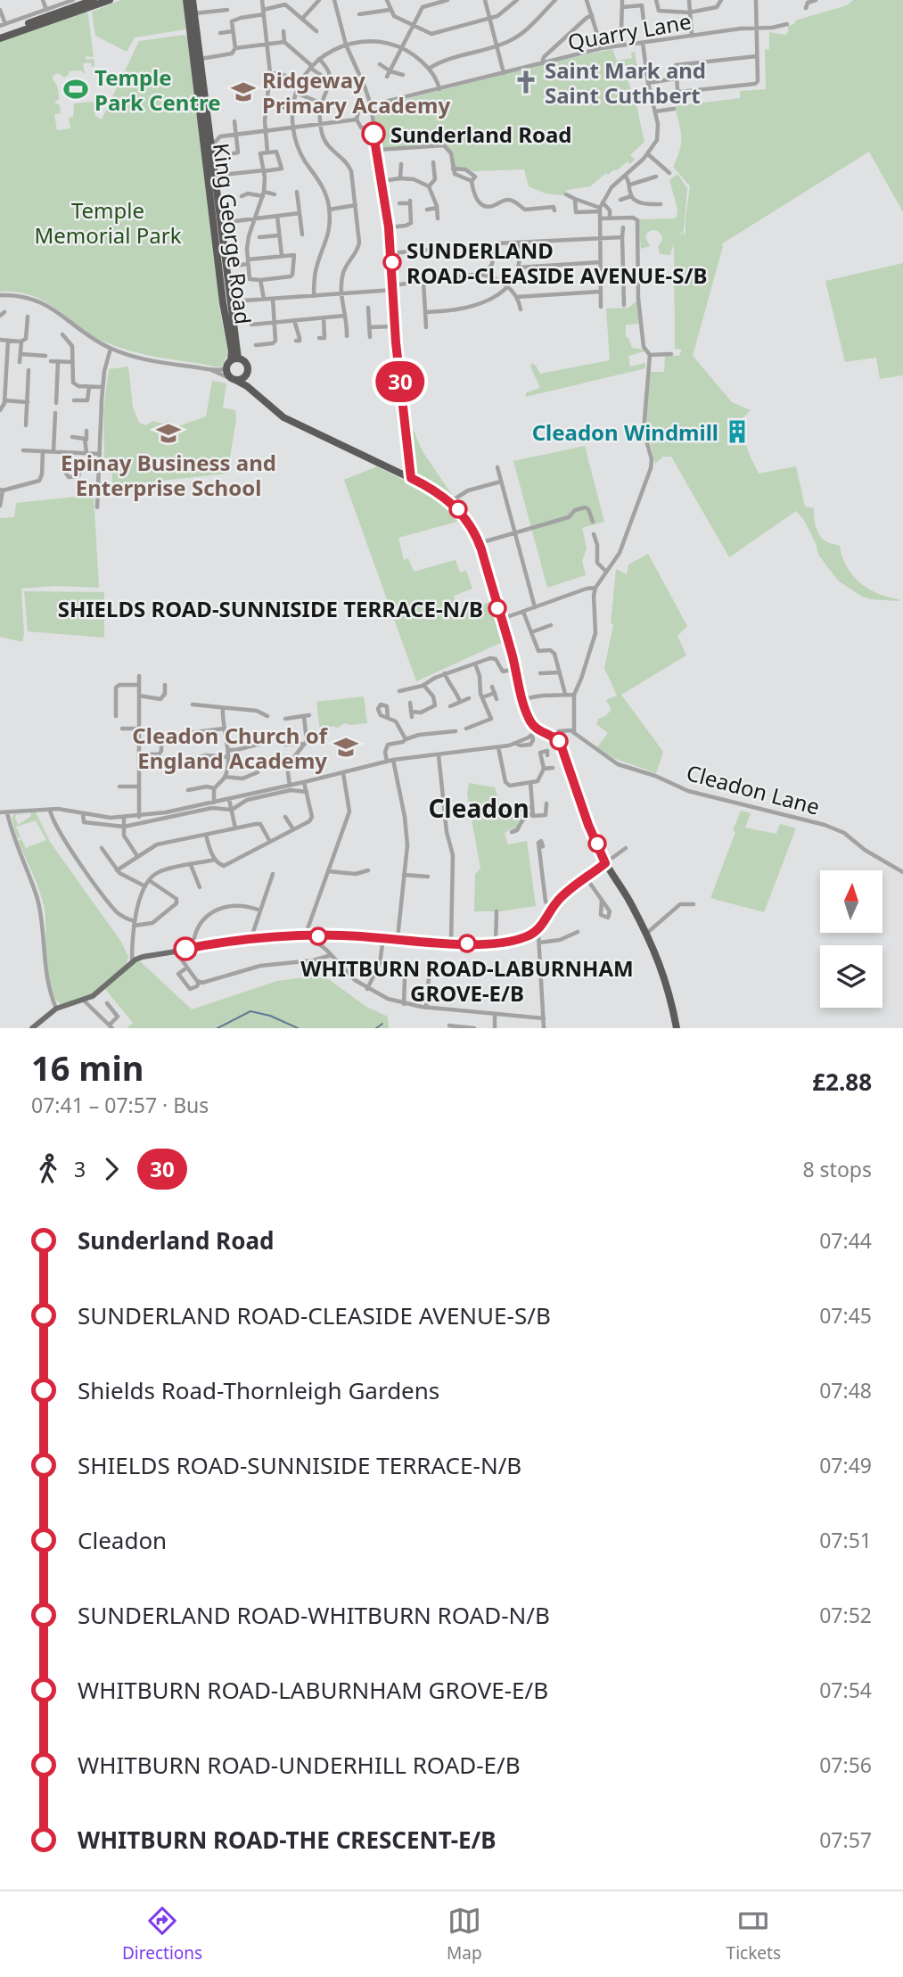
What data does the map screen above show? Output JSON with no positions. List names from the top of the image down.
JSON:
{
  "streets": {
    "highway": ["King George Road"],
    "street": ["Quarry Lane", "Cleadon Lane"]
  },
  "districts": ["Cleadon"],
  "parks": ["Temple Memorial Park"],
  "places": {
    "church": ["Saint Mark and Saint Cuthbert"],
    "sports": ["Temple Park Centre"],
    "school or university": ["Ridgeway Primary Academy", "Epinay Business and Enterprise School", "Cleadon Church of England Academy"],
    "other": [
      "Sunderland Road",
      "SUNDERLAND ROAD-CLEASIDE AVENUE-S/B",
      "SHIELDS ROAD-SUNNISIDE TERRACE-N/B",
      "WHITBURN ROAD-LABURNHAM GROVE-E/B"
    ],
    "building": ["Cleadon Windmill"]
  },
  "lines": ["bus line 30"],
  "north": "top",
  "page": {
    "on_map": "30",
    "heading": ["16 min", "07:41 – 07:57 · Bus", "£2.88"],
    "legs": ["3", "30", "8 stops"],
    "list": [
      {
        "name": "Sunderland Road",
        "value": "07:44"
      },
      {
        "name": "SUNDERLAND ROAD-CLEASIDE AVENUE-S/B",
        "value": "07:45"
      },
      {
        "name": "Shields Road-Thornleigh Gardens",
        "value": "07:48"
      },
      {
        "name": "SHIELDS ROAD-SUNNISIDE TERRACE-N/B",
        "value": "07:49"
      },
      {
        "name": "Cleadon",
        "value": "07:51"
      },
      {
        "name": "SUNDERLAND ROAD-WHITBURN ROAD-N/B",
        "value": "07:52"
      },
      {
        "name": "WHITBURN ROAD-LABURNHAM GROVE-E/B",
        "value": "07:54"
      },
      {
        "name": "WHITBURN ROAD-UNDERHILL ROAD-E/B",
        "value": "07:56"
      },
      {
        "name": "WHITBURN ROAD-THE CRESCENT-E/B",
        "value": "07:57"
      }
    ],
    "tabs": ["Directions", "Map", "Tickets"]
  }
}
